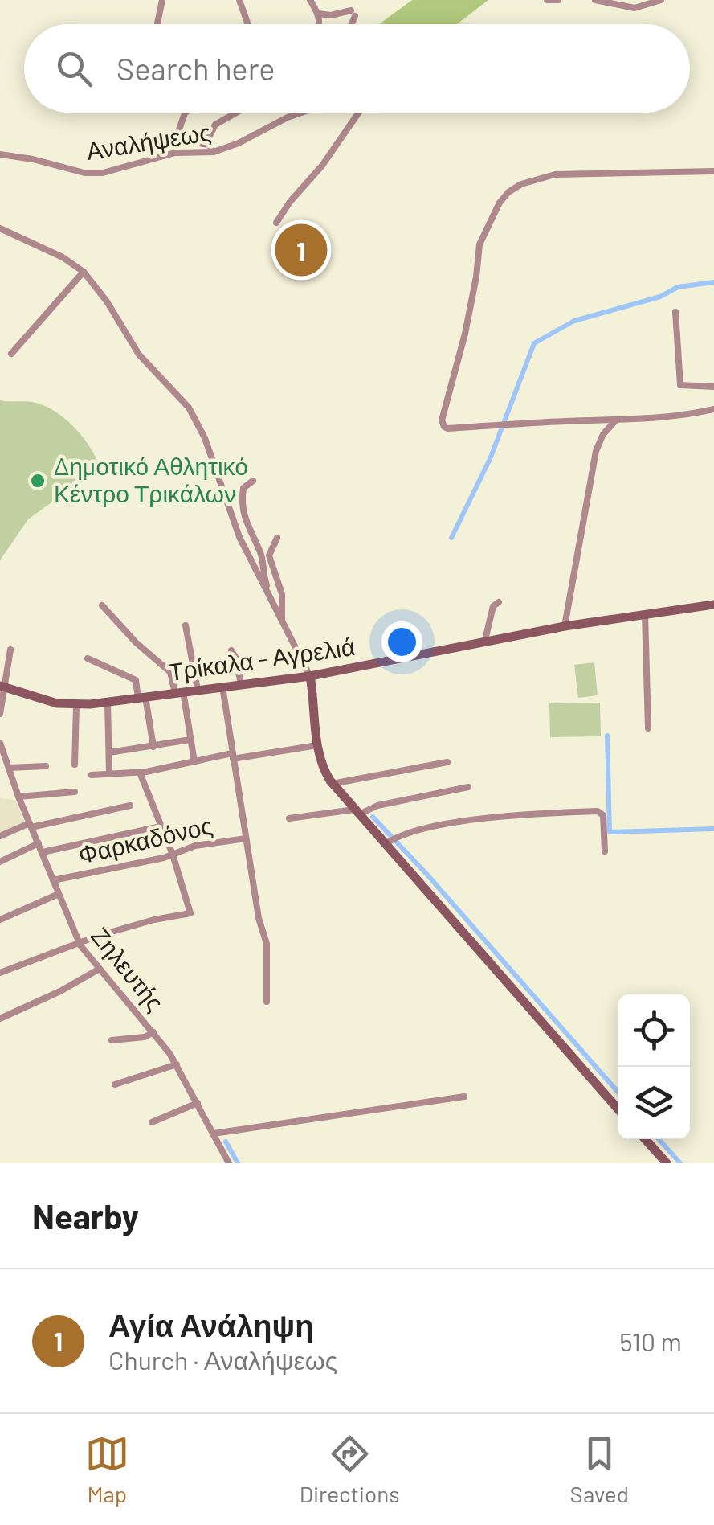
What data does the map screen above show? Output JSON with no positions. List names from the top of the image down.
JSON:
{
  "streets": {
    "main road": ["Τρίκαλα - Αγρελιά"],
    "street": ["Αναλήψεως", "Φαρκαδόνος", "Ζηλευτής"]
  },
  "crossings": [
    ["Φαρκαδόνος", "Ζηλευτής"]
  ],
  "places": ["Δημοτικό Αθλητικό Κέντρο Τρικάλων"],
  "page": {
    "search": "Search here",
    "pins": "1",
    "heading": "Nearby",
    "list": [
      {
        "mark": "1",
        "name": "Αγία Ανάληψη",
        "note": "Church · Αναλήψεως",
        "value": "510 m"
      }
    ],
    "nav": ["Map", "Directions", "Saved"]
  }
}
